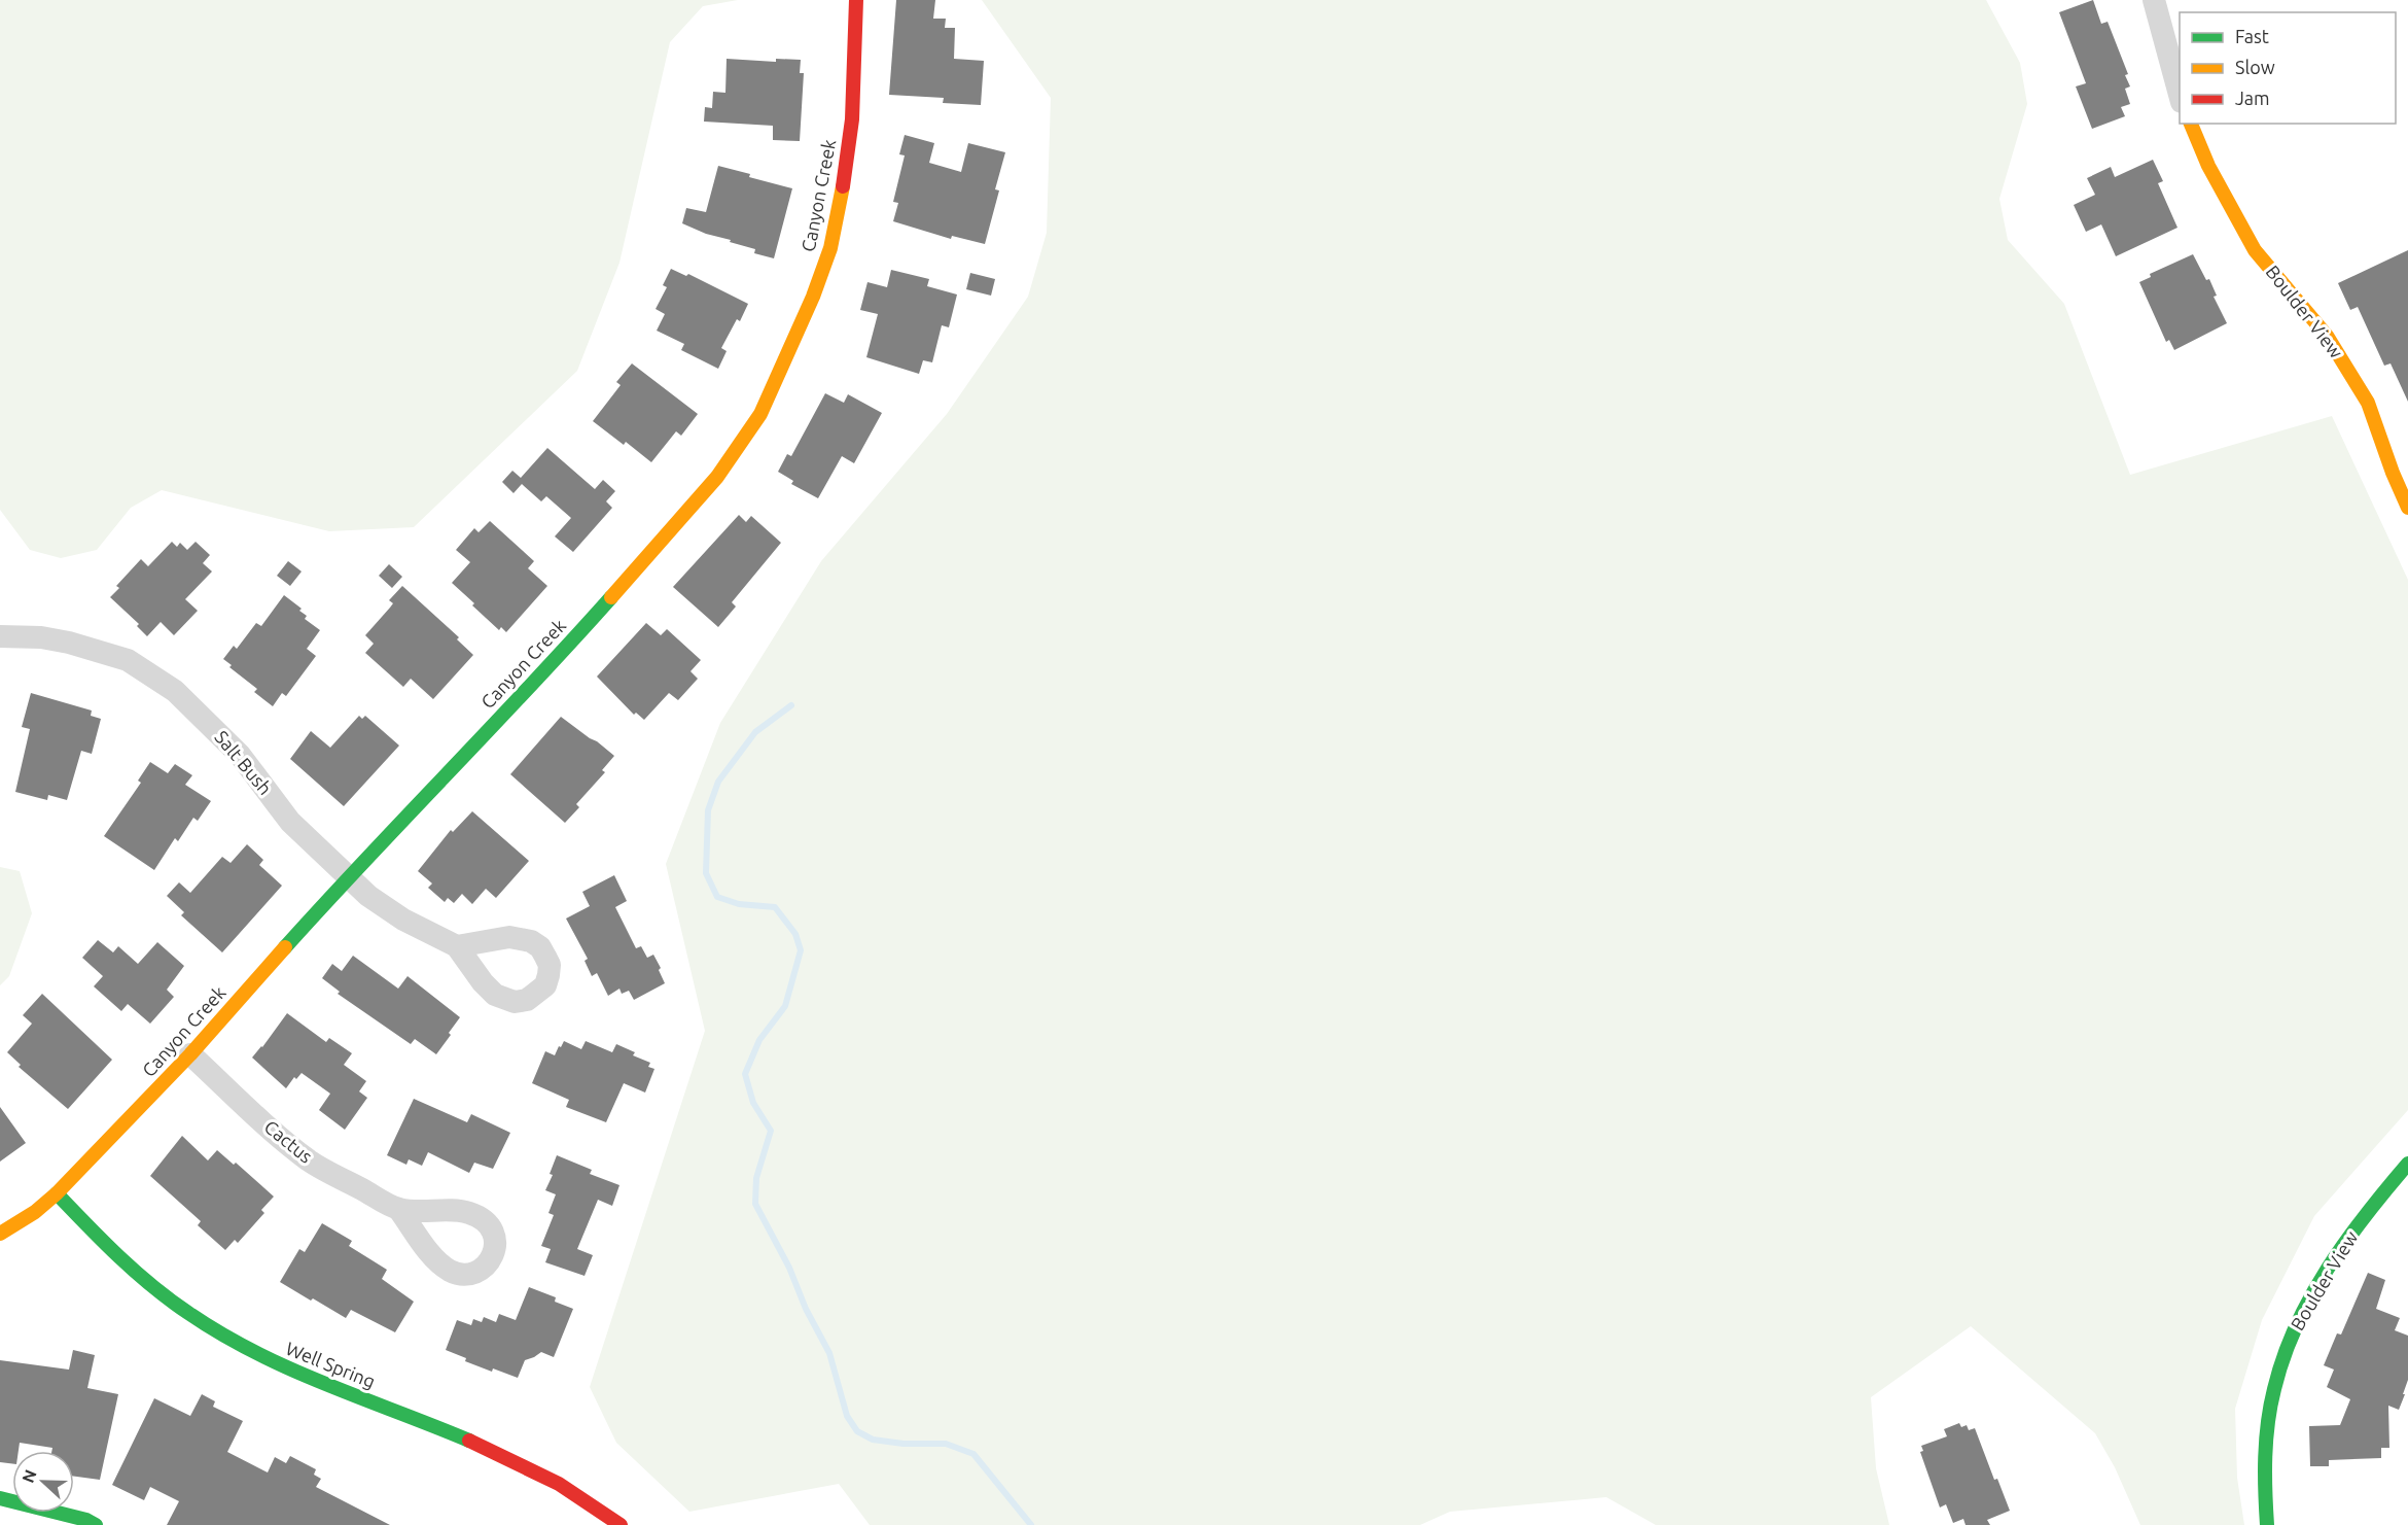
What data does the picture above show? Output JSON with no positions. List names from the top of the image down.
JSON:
{
  "streets": {
    "street": [
      "Canyon Creek",
      "Boulder View",
      "Salt Bush",
      "Cactus",
      "Well Spring"
    ]
  },
  "crossings": [
    ["Canyon Creek", "Salt Bush"],
    ["Canyon Creek", "Cactus"],
    ["Canyon Creek", "Well Spring"]
  ],
  "legend": ["Fast", "Slow", "Jam"],
  "north": "left"
}
